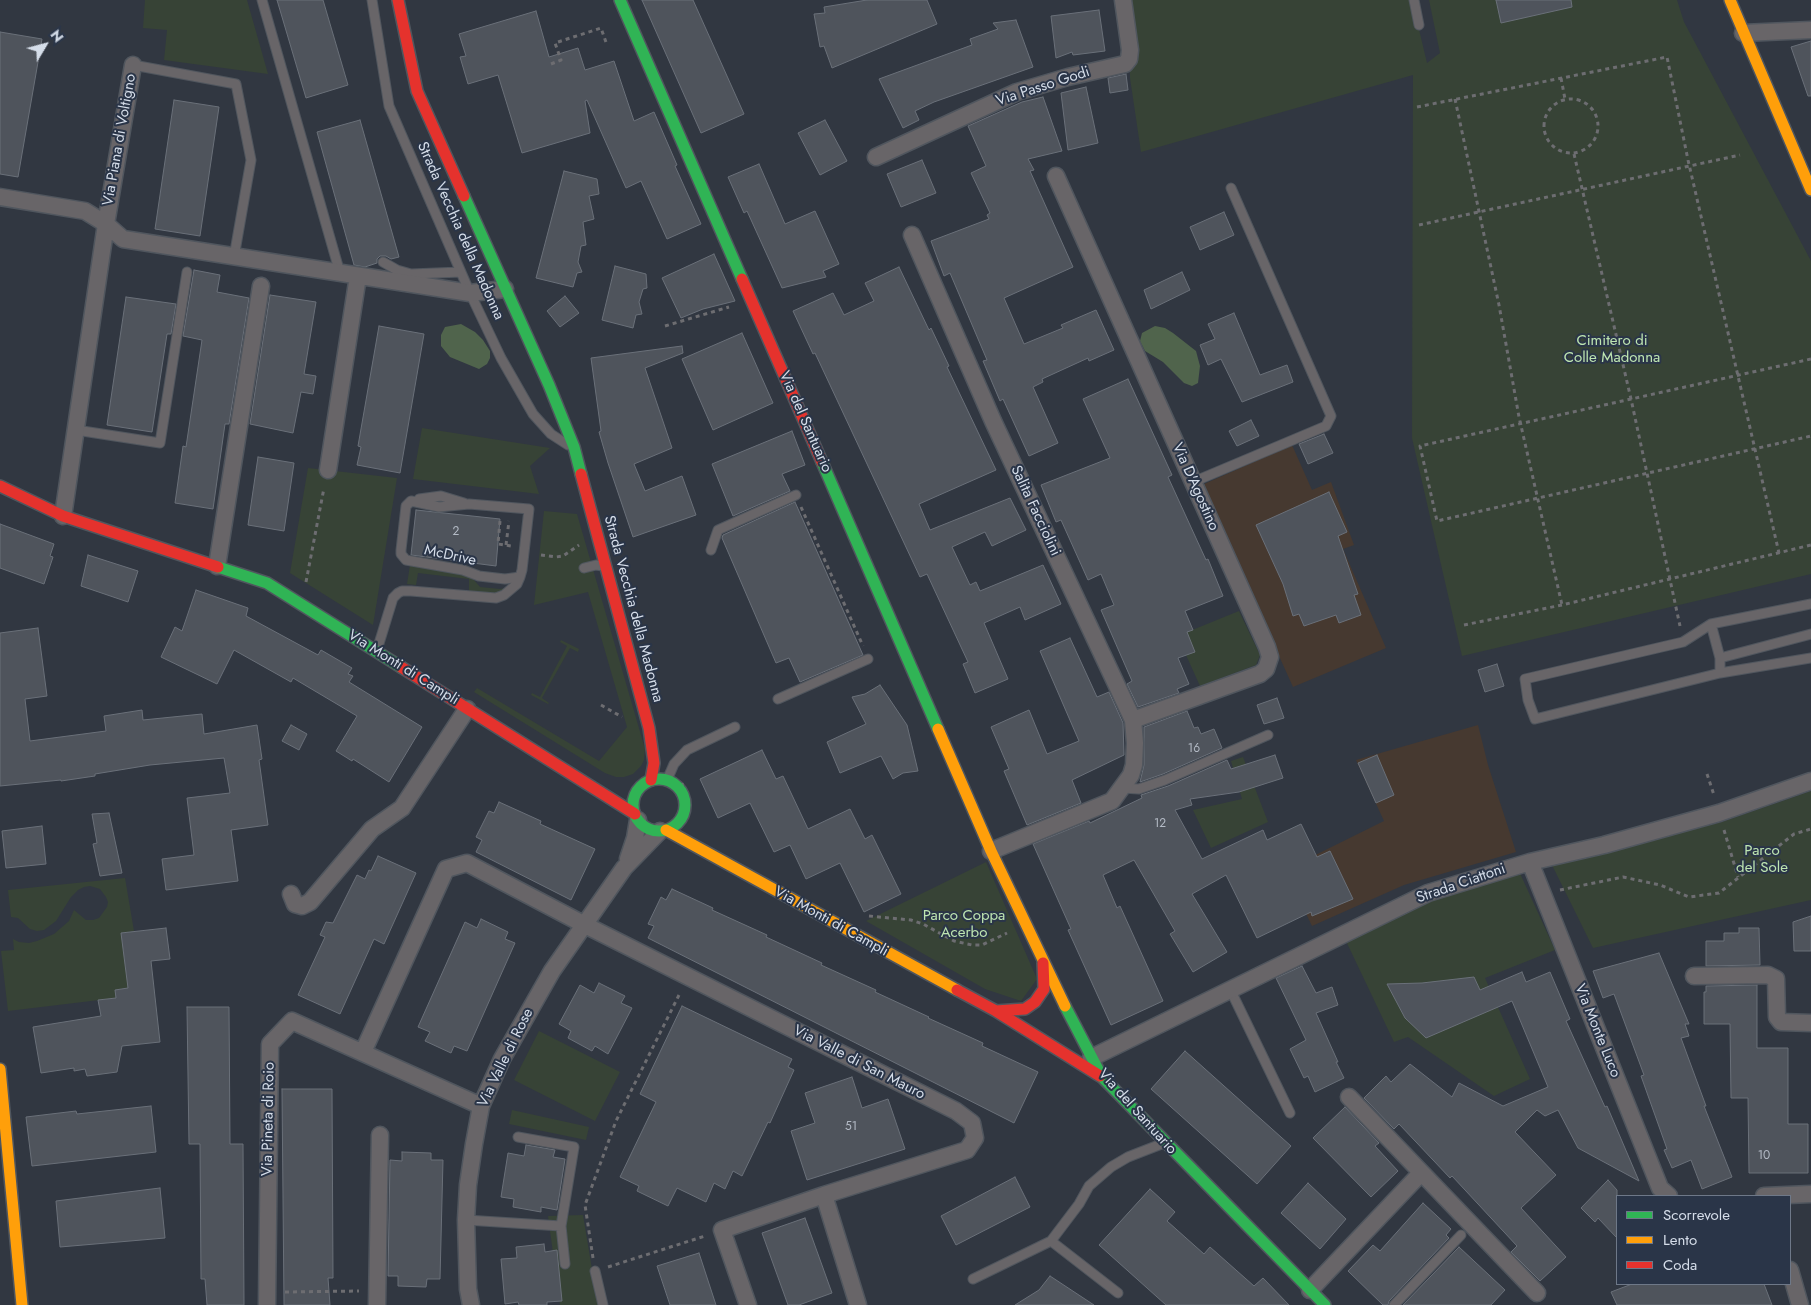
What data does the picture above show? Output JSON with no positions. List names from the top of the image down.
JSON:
{
  "streets": {
    "street": [
      "Via Passo Godi",
      "Via Piana di Voltigno",
      "Strada Vecchia della Madonna",
      "Via del Santuario",
      "Via D'Agostino",
      "Salita Facciolini",
      "Via Monti di Campli",
      "Strada Ciattoni",
      "Via Monte Luco",
      "Via Valle di Rose",
      "Via Valle di San Mauro",
      "Via Pineta di Roio"
    ],
    "lane": ["McDrive"]
  },
  "crossings": [
    ["Via Piana di Voltigno", "Strada Vecchia della Madonna"],
    ["Via Piana di Voltigno", "Via Monti di Campli"],
    ["Strada Vecchia della Madonna", "Via Monti di Campli"],
    ["Strada Vecchia della Madonna", "Via Valle di Rose"],
    ["Via del Santuario", "Salita Facciolini"],
    ["Via del Santuario", "Via Monti di Campli"],
    ["Via del Santuario", "Strada Ciattoni"],
    ["Via D'Agostino", "Salita Facciolini"],
    ["Via Monti di Campli", "Strada Ciattoni"],
    ["Via Monti di Campli", "Via Valle di Rose"],
    ["Strada Ciattoni", "Via Monte Luco"],
    ["Via Valle di Rose", "Via Valle di San Mauro"],
    ["Via Valle di Rose", "Via Pineta di Roio"]
  ],
  "parks": ["Cimitero di Colle Madonna", "Parco del Sole", "Parco Coppa Acerbo"],
  "house_numbers": [
    "2",
    "16",
    "12",
    "51",
    "10"
  ],
  "legend": ["Scorrevole", "Lento", "Coda"],
  "north": "top right"
}
